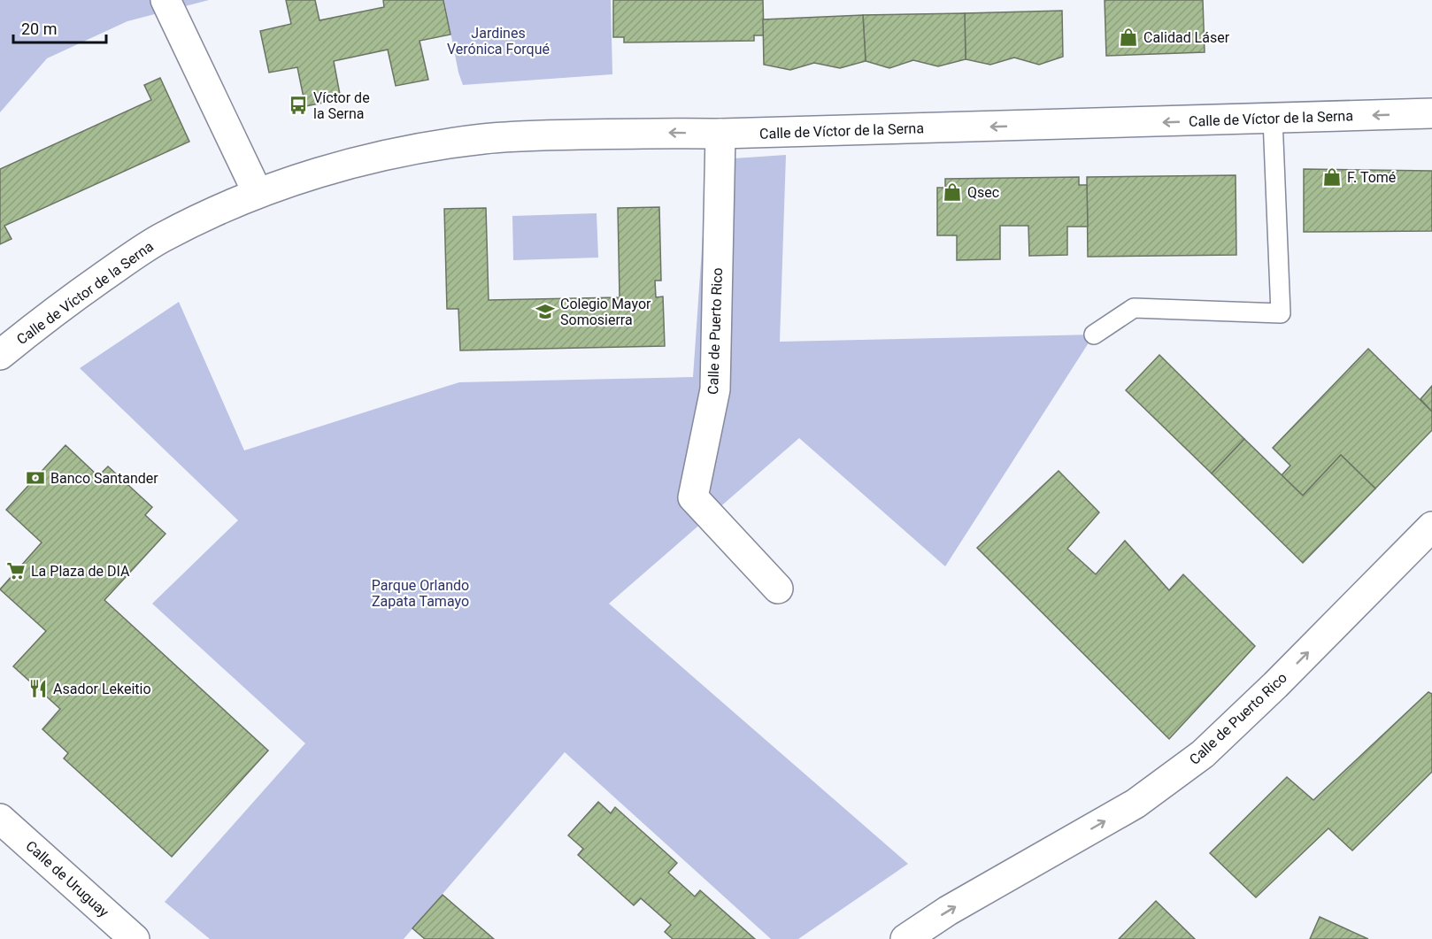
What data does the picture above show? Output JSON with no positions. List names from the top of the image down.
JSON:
{
  "streets": {
    "street": ["Calle de Víctor de la Serna", "Calle de Puerto Rico", "Calle de Uruguay"]
  },
  "crossings": [
    ["Calle de Víctor de la Serna", "Calle de Puerto Rico"]
  ],
  "one_way": ["Calle de Víctor de la Serna", "Calle de Puerto Rico"],
  "parks": ["Jardines Verónica Forqué", "Parque Orlando Zapata Tamayo"],
  "places": {
    "shop": ["Calidad Láser", "F. Tomé", "Qsec"],
    "bus stop": ["Víctor de la Serna"],
    "school or university": ["Colegio Mayor Somosierra"],
    "bank": ["Banco Santander"],
    "supermarket": ["La Plaza de DIA"],
    "restaurant": ["Asador Lekeitio"]
  },
  "scale_bar": "20 m"
}
